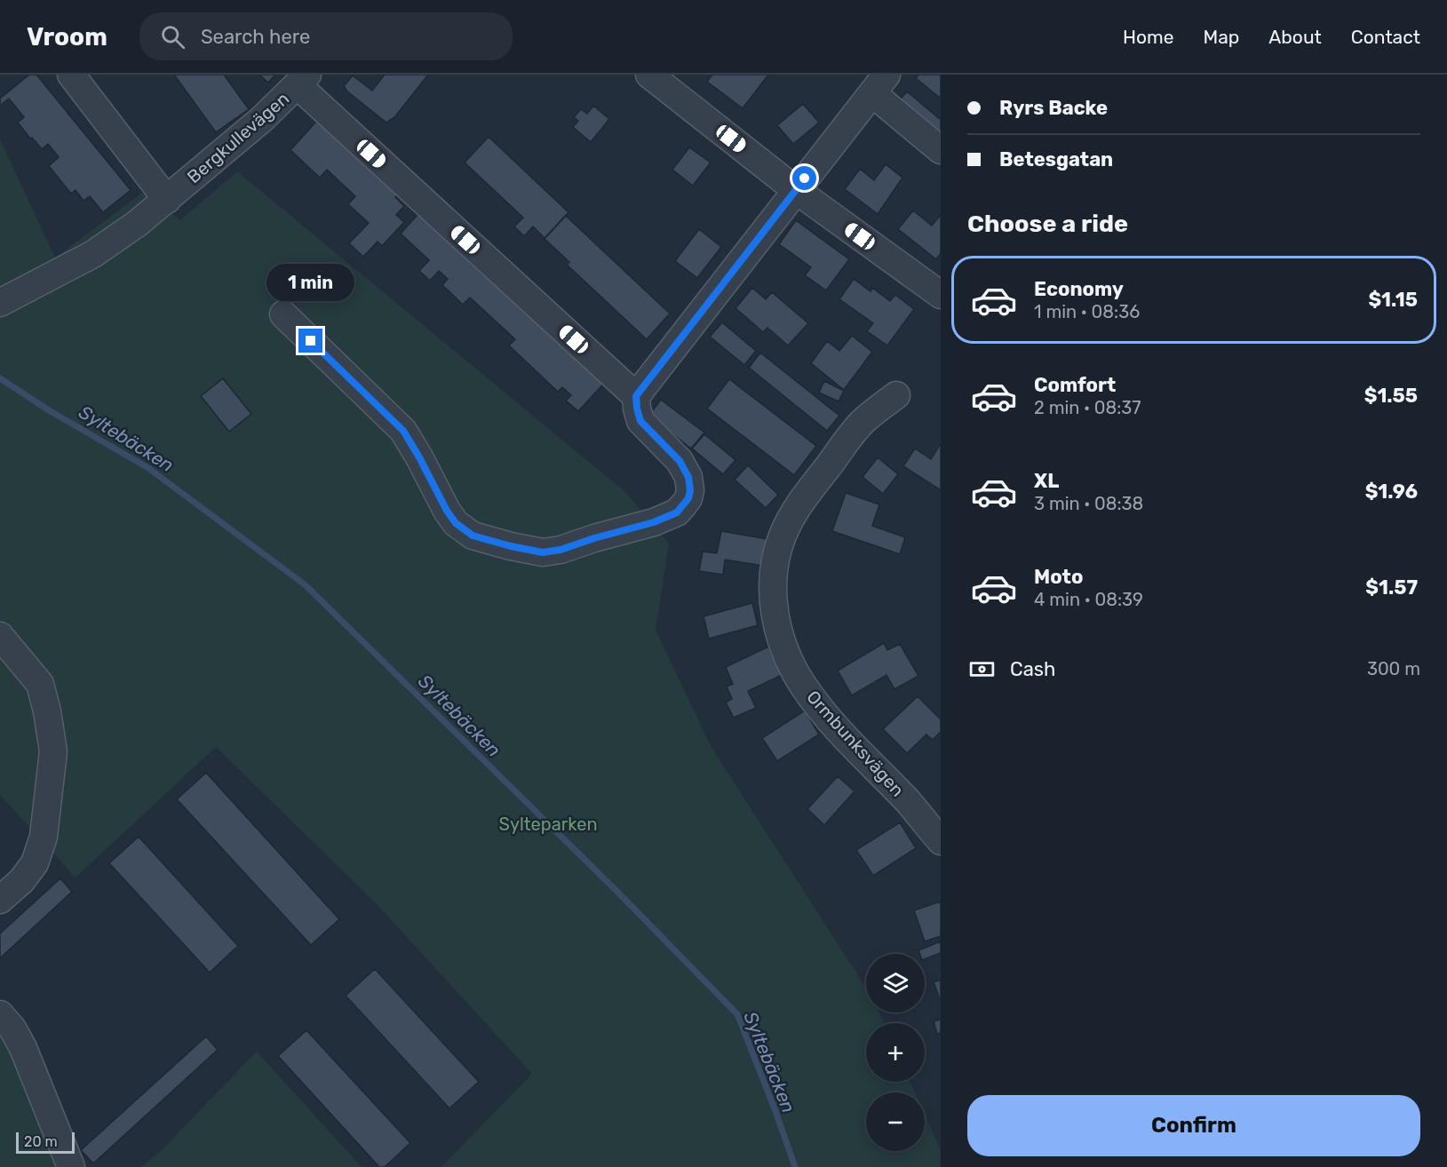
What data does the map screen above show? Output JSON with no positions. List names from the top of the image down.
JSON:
{
  "streets": {
    "street": ["Bergkullevägen", "Ormbunksvägen"]
  },
  "water": ["Syltebäcken"],
  "parks": ["Sylteparken"],
  "scale_bar": "20 m",
  "page": {
    "header": "Vroom",
    "search": "Search here",
    "nav": [
      "Home",
      "Map",
      "About",
      "Contact"
    ],
    "banner": ["Ryrs Backe", "Betesgatan"],
    "heading": "Choose a ride",
    "list": [
      {
        "name": "Economy",
        "note": "1 min · 08:36",
        "value": "$1.15"
      },
      {
        "name": "Comfort",
        "note": "2 min · 08:37",
        "value": "$1.55"
      },
      {
        "name": "XL",
        "note": "3 min · 08:38",
        "value": "$1.96"
      },
      {
        "name": "Moto",
        "note": "4 min · 08:39",
        "value": "$1.57"
      }
    ],
    "bubble": "1 min",
    "pay": ["Cash", "300 m"],
    "map_buttons": ["+", "−"],
    "buttons": "Confirm",
    "scale": "20 m"
  }
}
